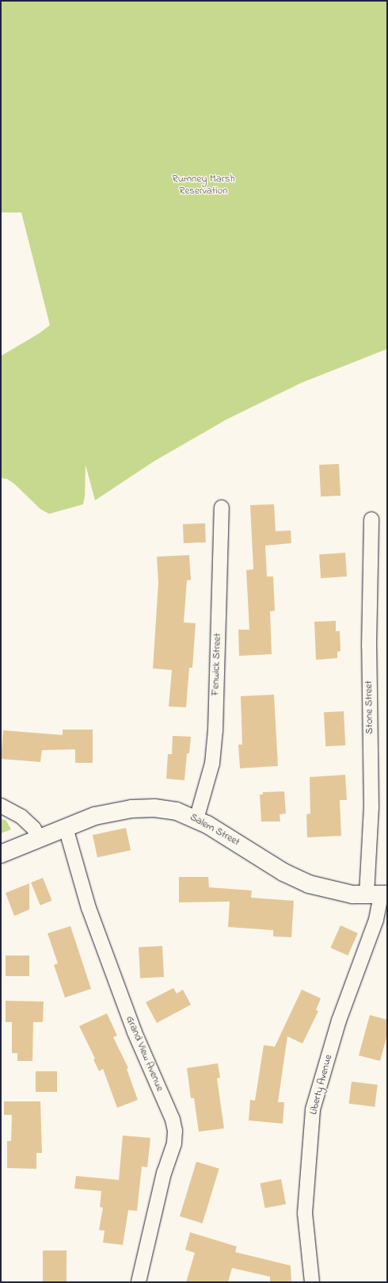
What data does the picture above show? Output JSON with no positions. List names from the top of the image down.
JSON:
{
  "streets": {
    "main road": ["Salem Street"],
    "street": [
      "Fenwick Street",
      "Stone Street",
      "Grand View Avenue",
      "Liberty Avenue"
    ]
  },
  "crossings": [
    ["Fenwick Street", "Salem Street"],
    ["Stone Street", "Salem Street"],
    ["Stone Street", "Liberty Avenue"],
    ["Salem Street", "Grand View Avenue"],
    ["Salem Street", "Liberty Avenue"]
  ],
  "parks": ["Rumney Marsh Reservation"]
}
